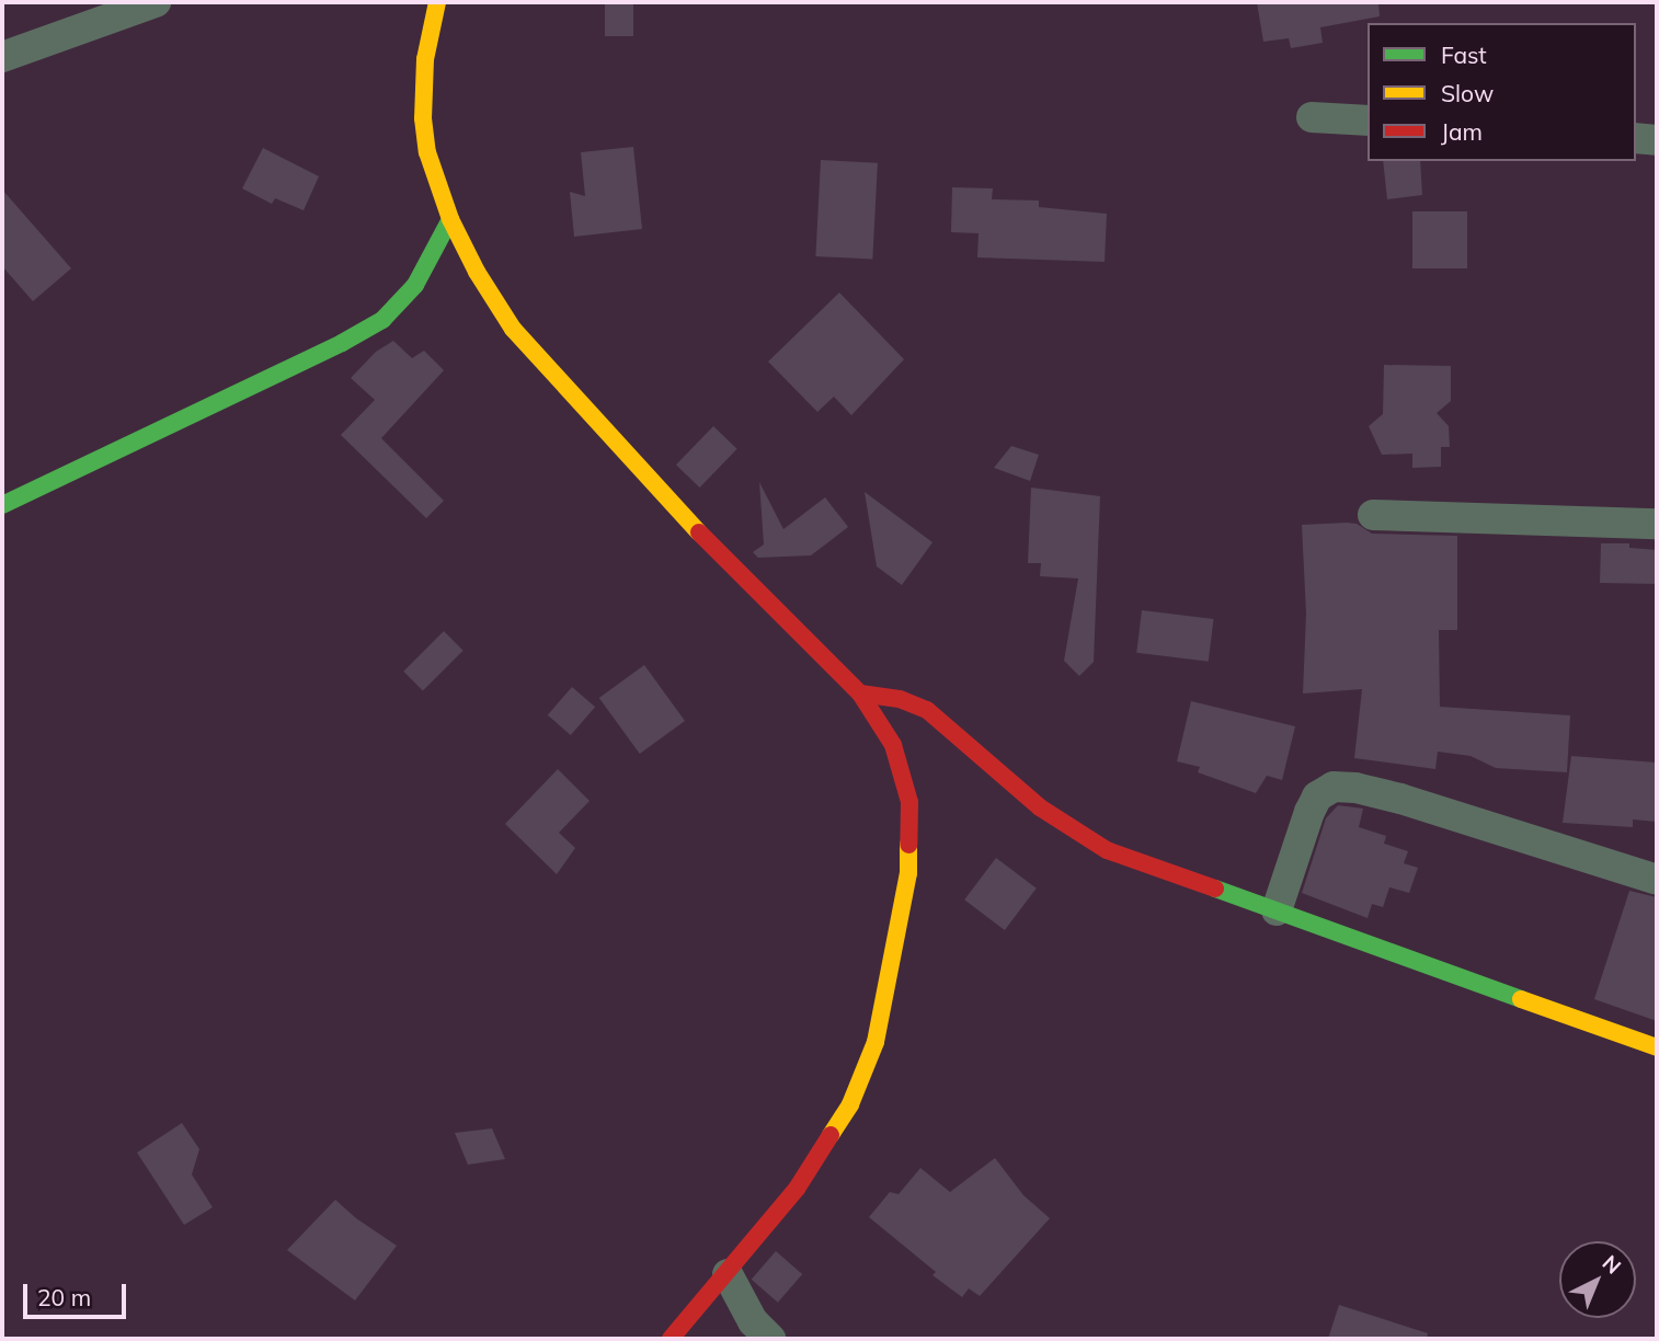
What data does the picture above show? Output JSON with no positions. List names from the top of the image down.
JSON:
{
  "legend": ["Fast", "Slow", "Jam"],
  "scale_bar": "20 m",
  "north": "top right"
}
